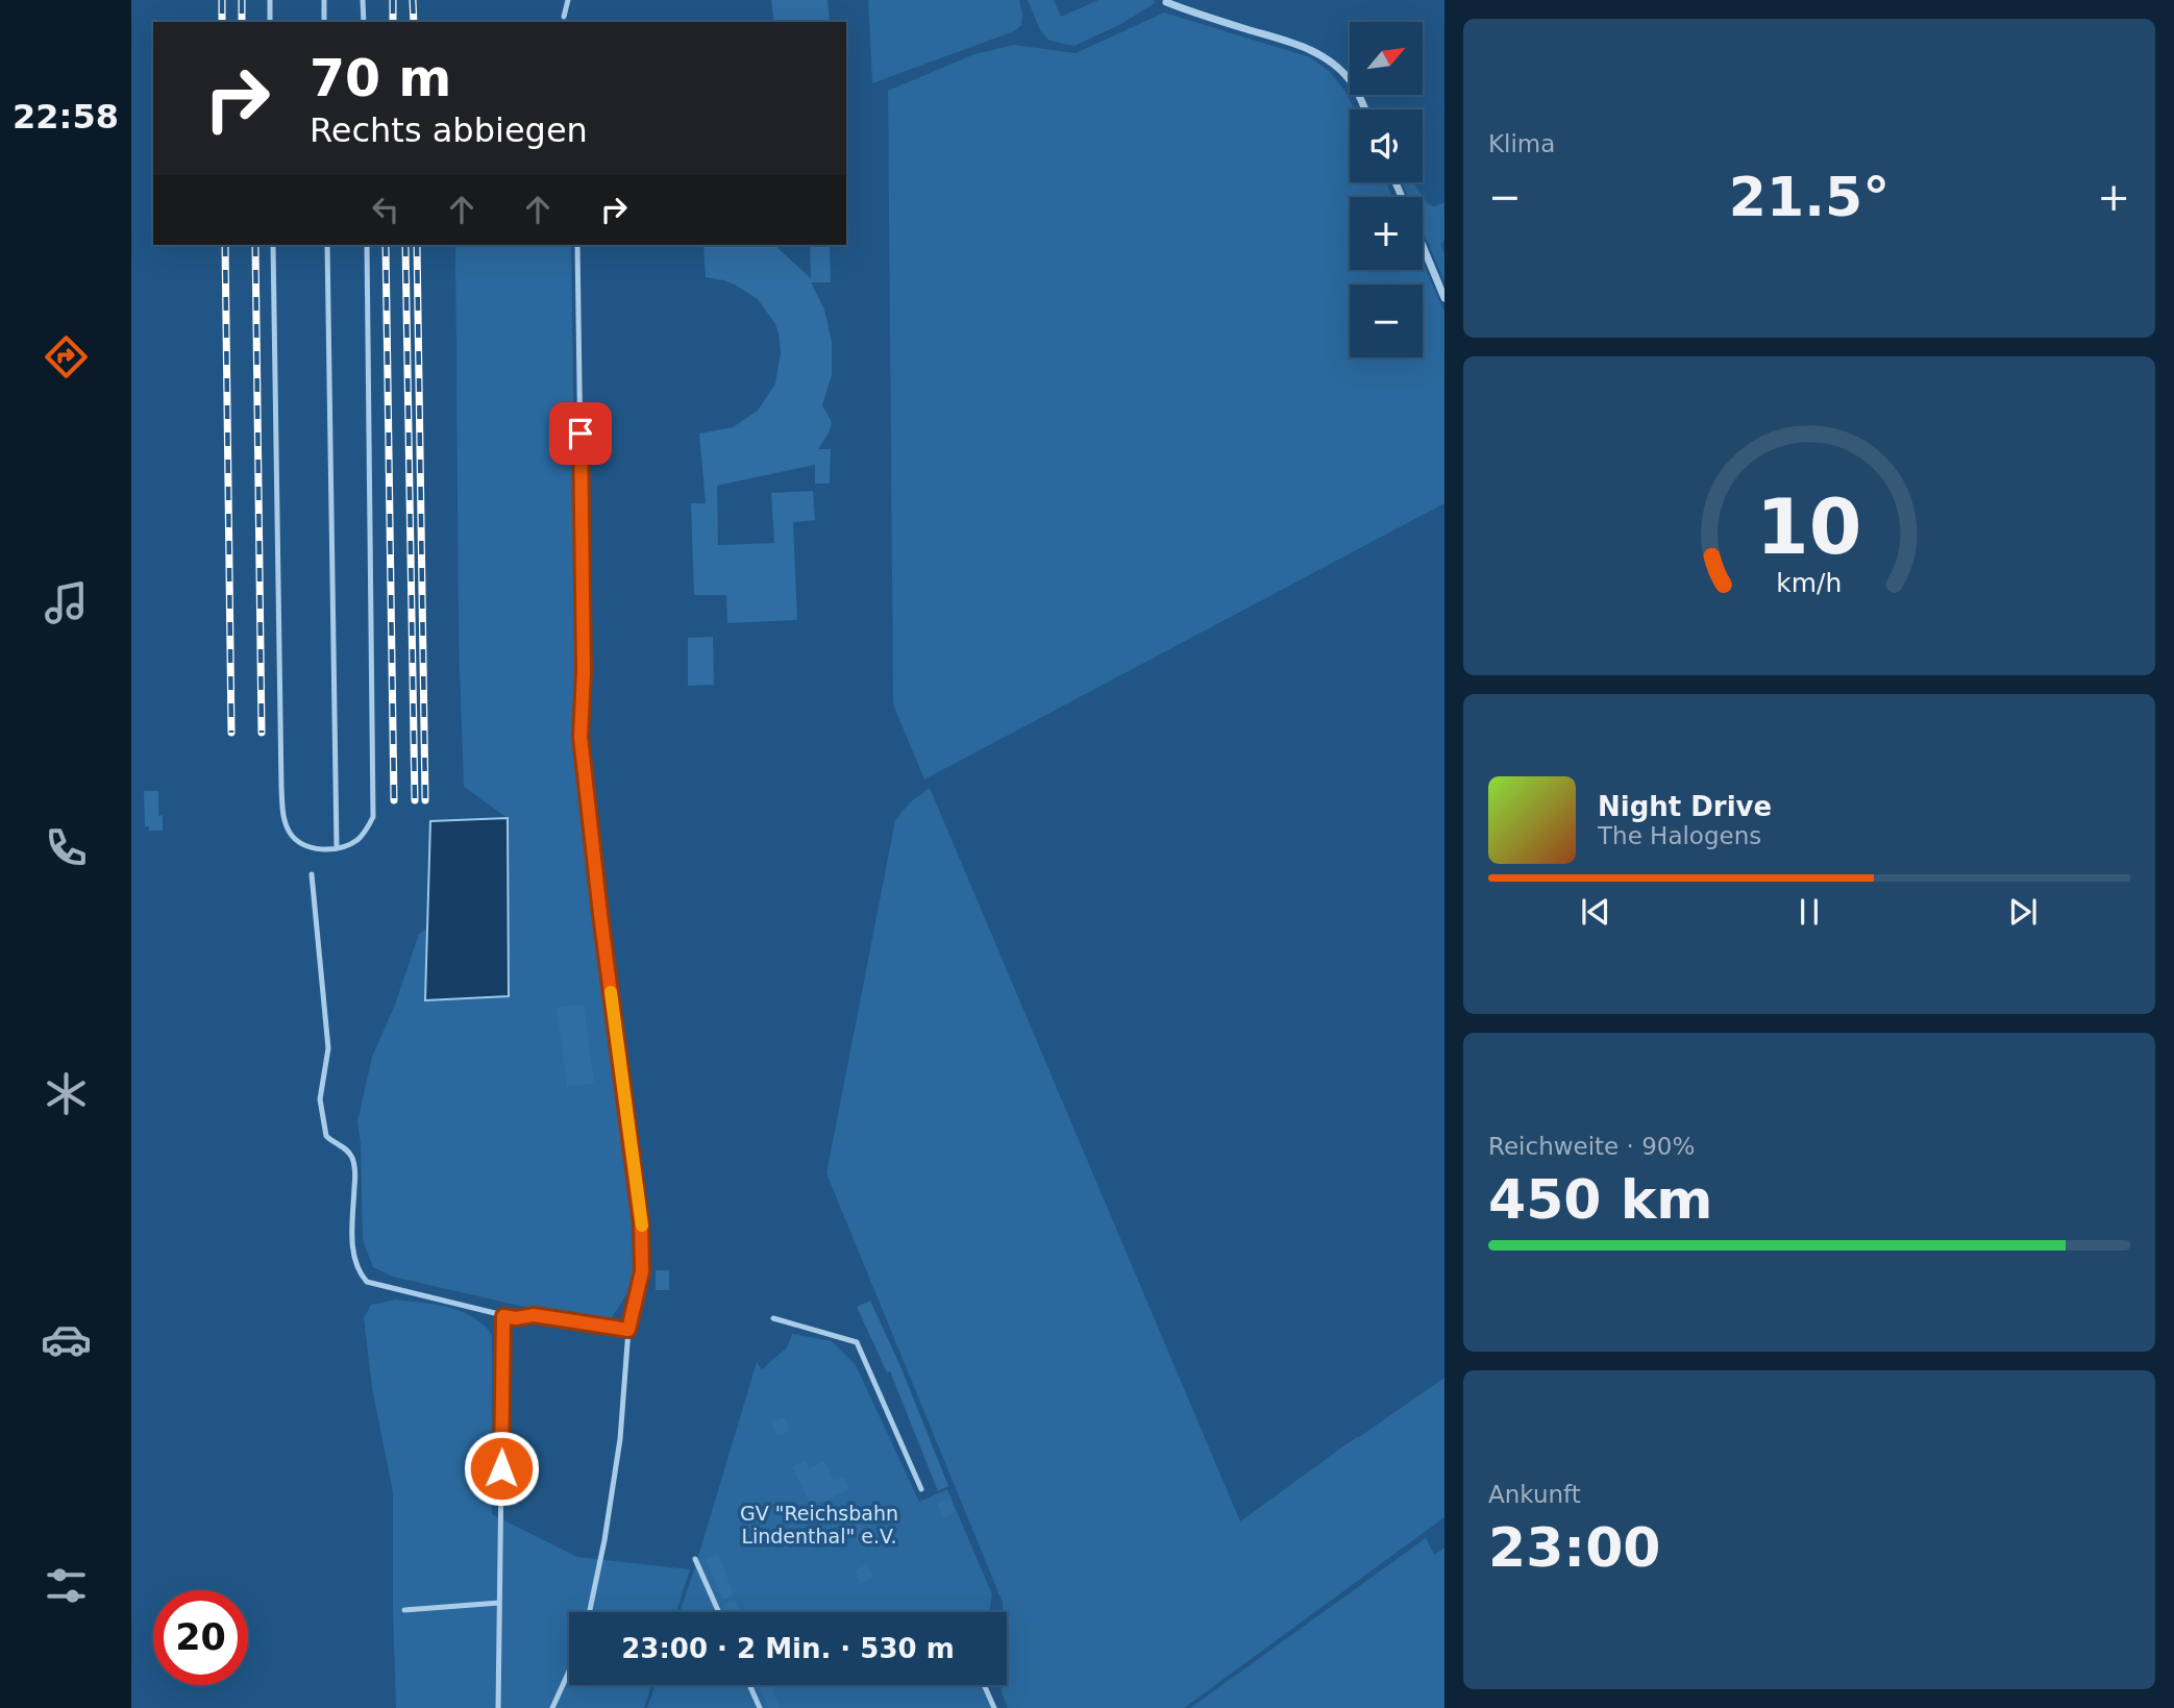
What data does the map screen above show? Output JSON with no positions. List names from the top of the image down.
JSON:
{
  "parks": ["GV \"Reichsbahn Lindenthal\" e.V."],
  "north": "top right",
  "page": {
    "tabs": "22:58",
    "tile": [
      "Klima",
      ["Reichweite · 90%", "450 km"],
      ["Ankunft", "23:00"]
    ],
    "map_buttons": ["+", "−"],
    "turn": ["70 m", "Rechts abbiegen"],
    "heat": ["−", "21.5°", "+"],
    "song": ["Night Drive", "The Halogens"],
    "limit": "20",
    "trip": "23:00 · 2 Min. · 530 m",
    "gauge": ["10", "km/h"]
  }
}
